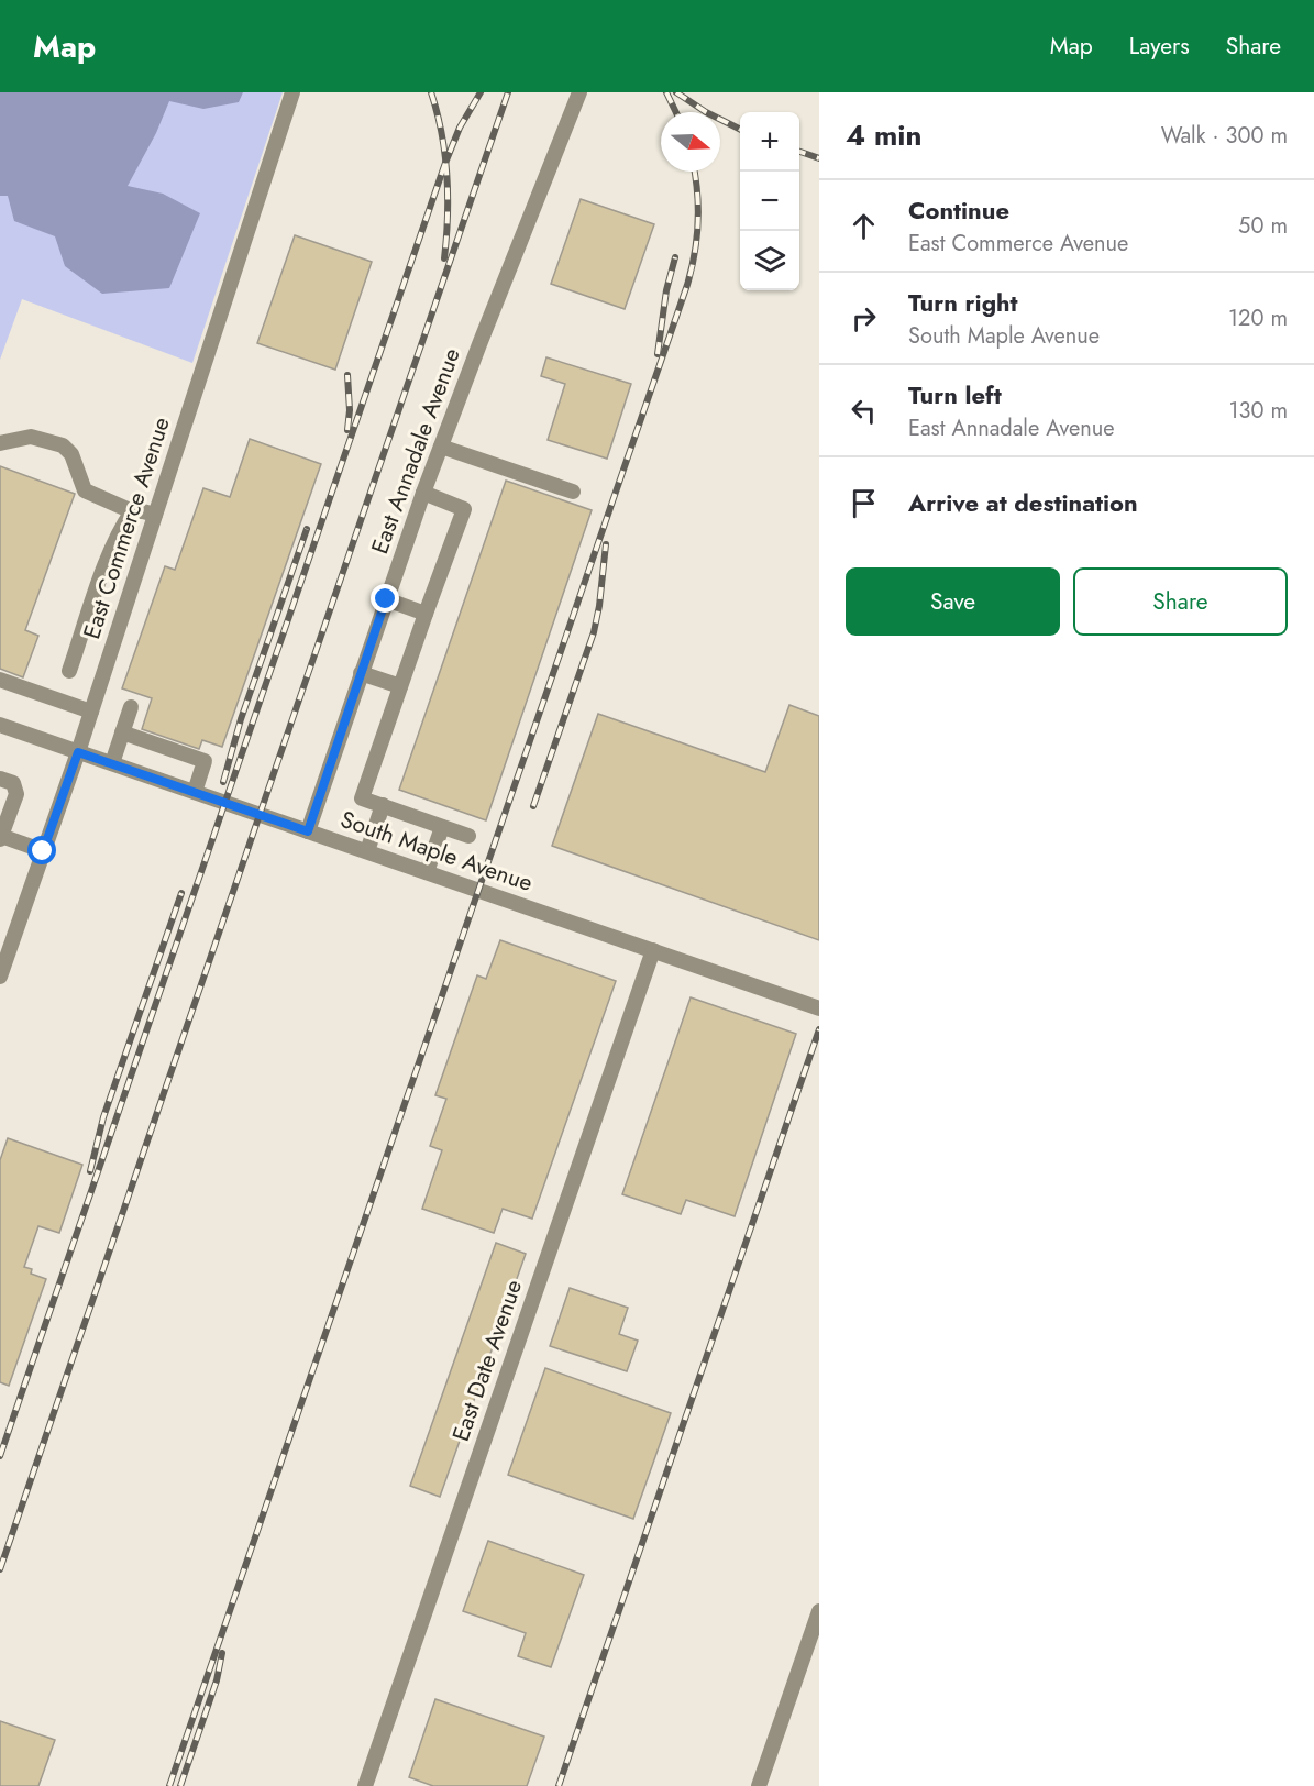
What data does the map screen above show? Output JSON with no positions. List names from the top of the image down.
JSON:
{
  "streets": {
    "street": [
      "East Annadale Avenue",
      "East Commerce Avenue",
      "South Maple Avenue",
      "East Date Avenue"
    ]
  },
  "crossings": [
    ["East Annadale Avenue", "South Maple Avenue"],
    ["East Commerce Avenue", "South Maple Avenue"],
    ["South Maple Avenue", "East Date Avenue"]
  ],
  "north": "right",
  "page": {
    "header": "Map",
    "nav": ["Map", "Layers", "Share"],
    "heading": ["4 min", "Walk · 300 m"],
    "map_buttons": ["+", "−"],
    "list": [
      ["Continue", "East Commerce Avenue", "50 m"],
      ["Turn right", "South Maple Avenue", "120 m"],
      ["Turn left", "East Annadale Avenue", "130 m"],
      "Arrive at destination"
    ],
    "buttons": ["Save", "Share"]
  }
}
